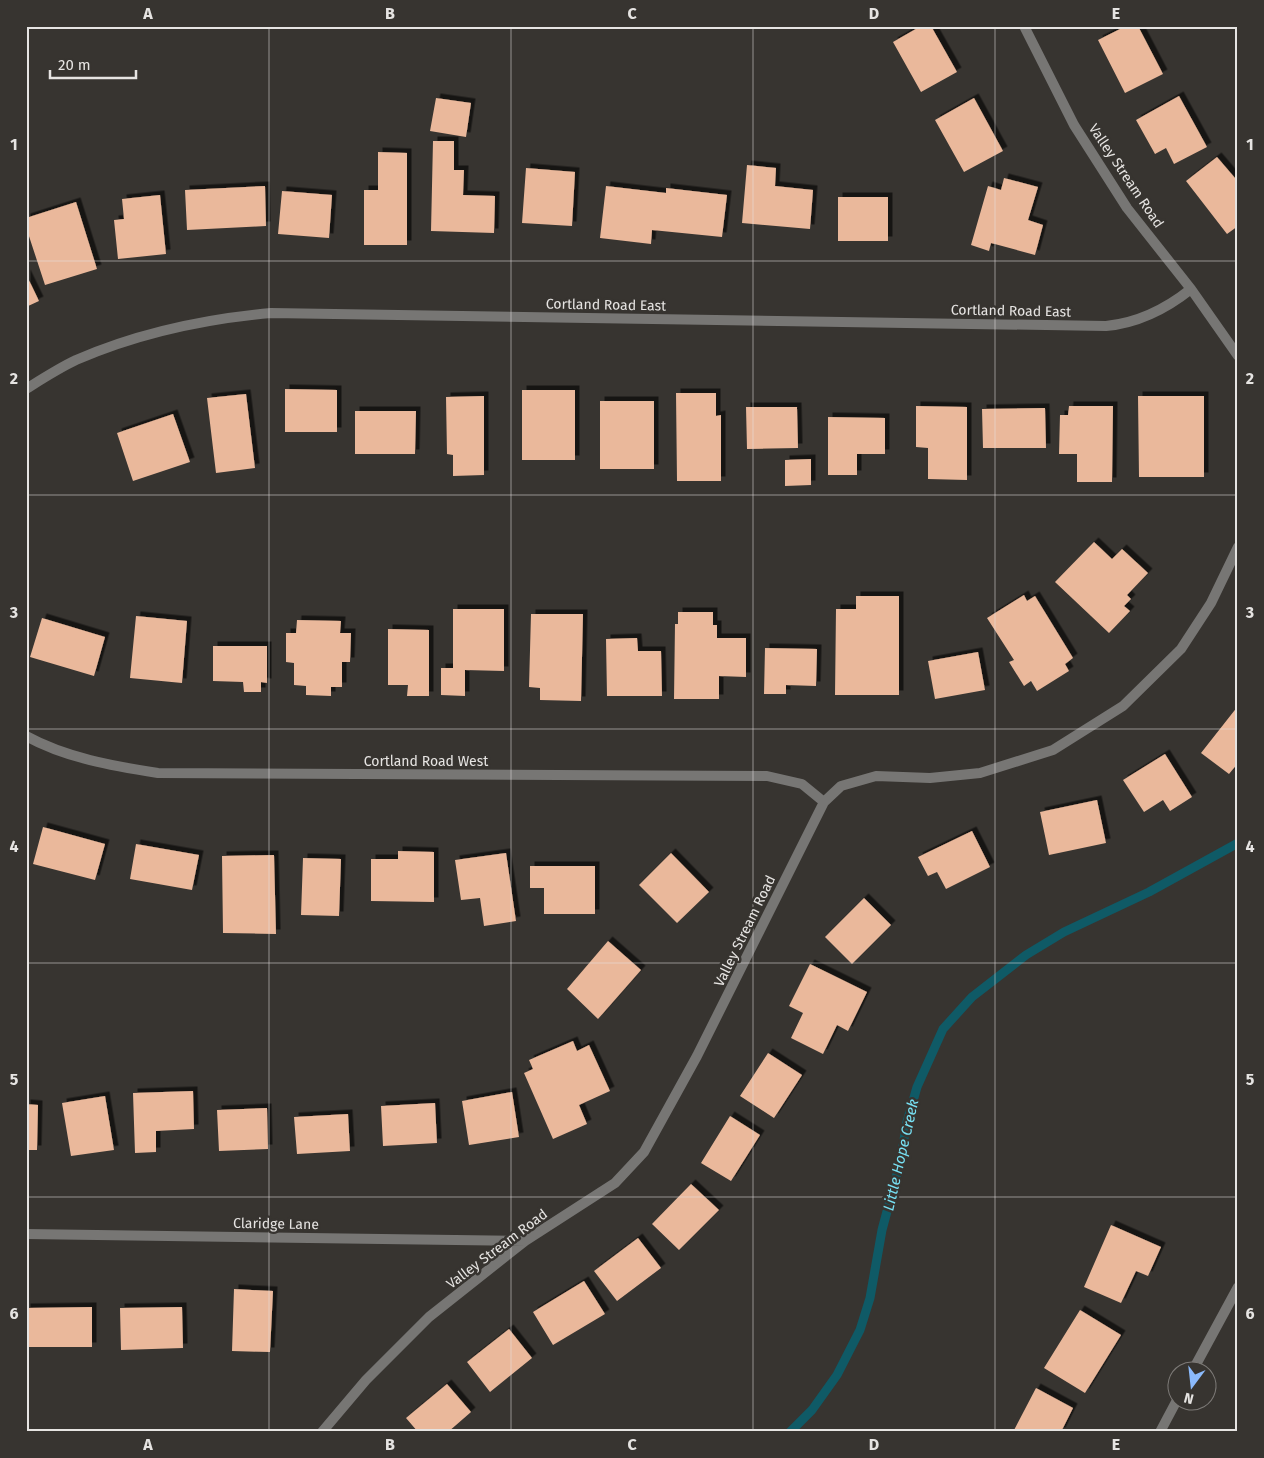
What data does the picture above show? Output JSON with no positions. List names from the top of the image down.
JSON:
{
  "streets": {
    "street": [
      "Valley Stream Road",
      "Cortland Road East",
      "Cortland Road West",
      "Claridge Lane"
    ]
  },
  "crossings": [
    ["Valley Stream Road", "Cortland Road East"],
    ["Valley Stream Road", "Cortland Road West"],
    ["Valley Stream Road", "Claridge Lane"]
  ],
  "water": ["Little Hope Creek"],
  "scale_bar": "20 m",
  "north": "bottom",
  "grid": {
    "columns": [
      "A",
      "B",
      "C",
      "D",
      "E"
    ],
    "rows": [
      "1",
      "2",
      "3",
      "4",
      "5",
      "6"
    ]
  }
}
